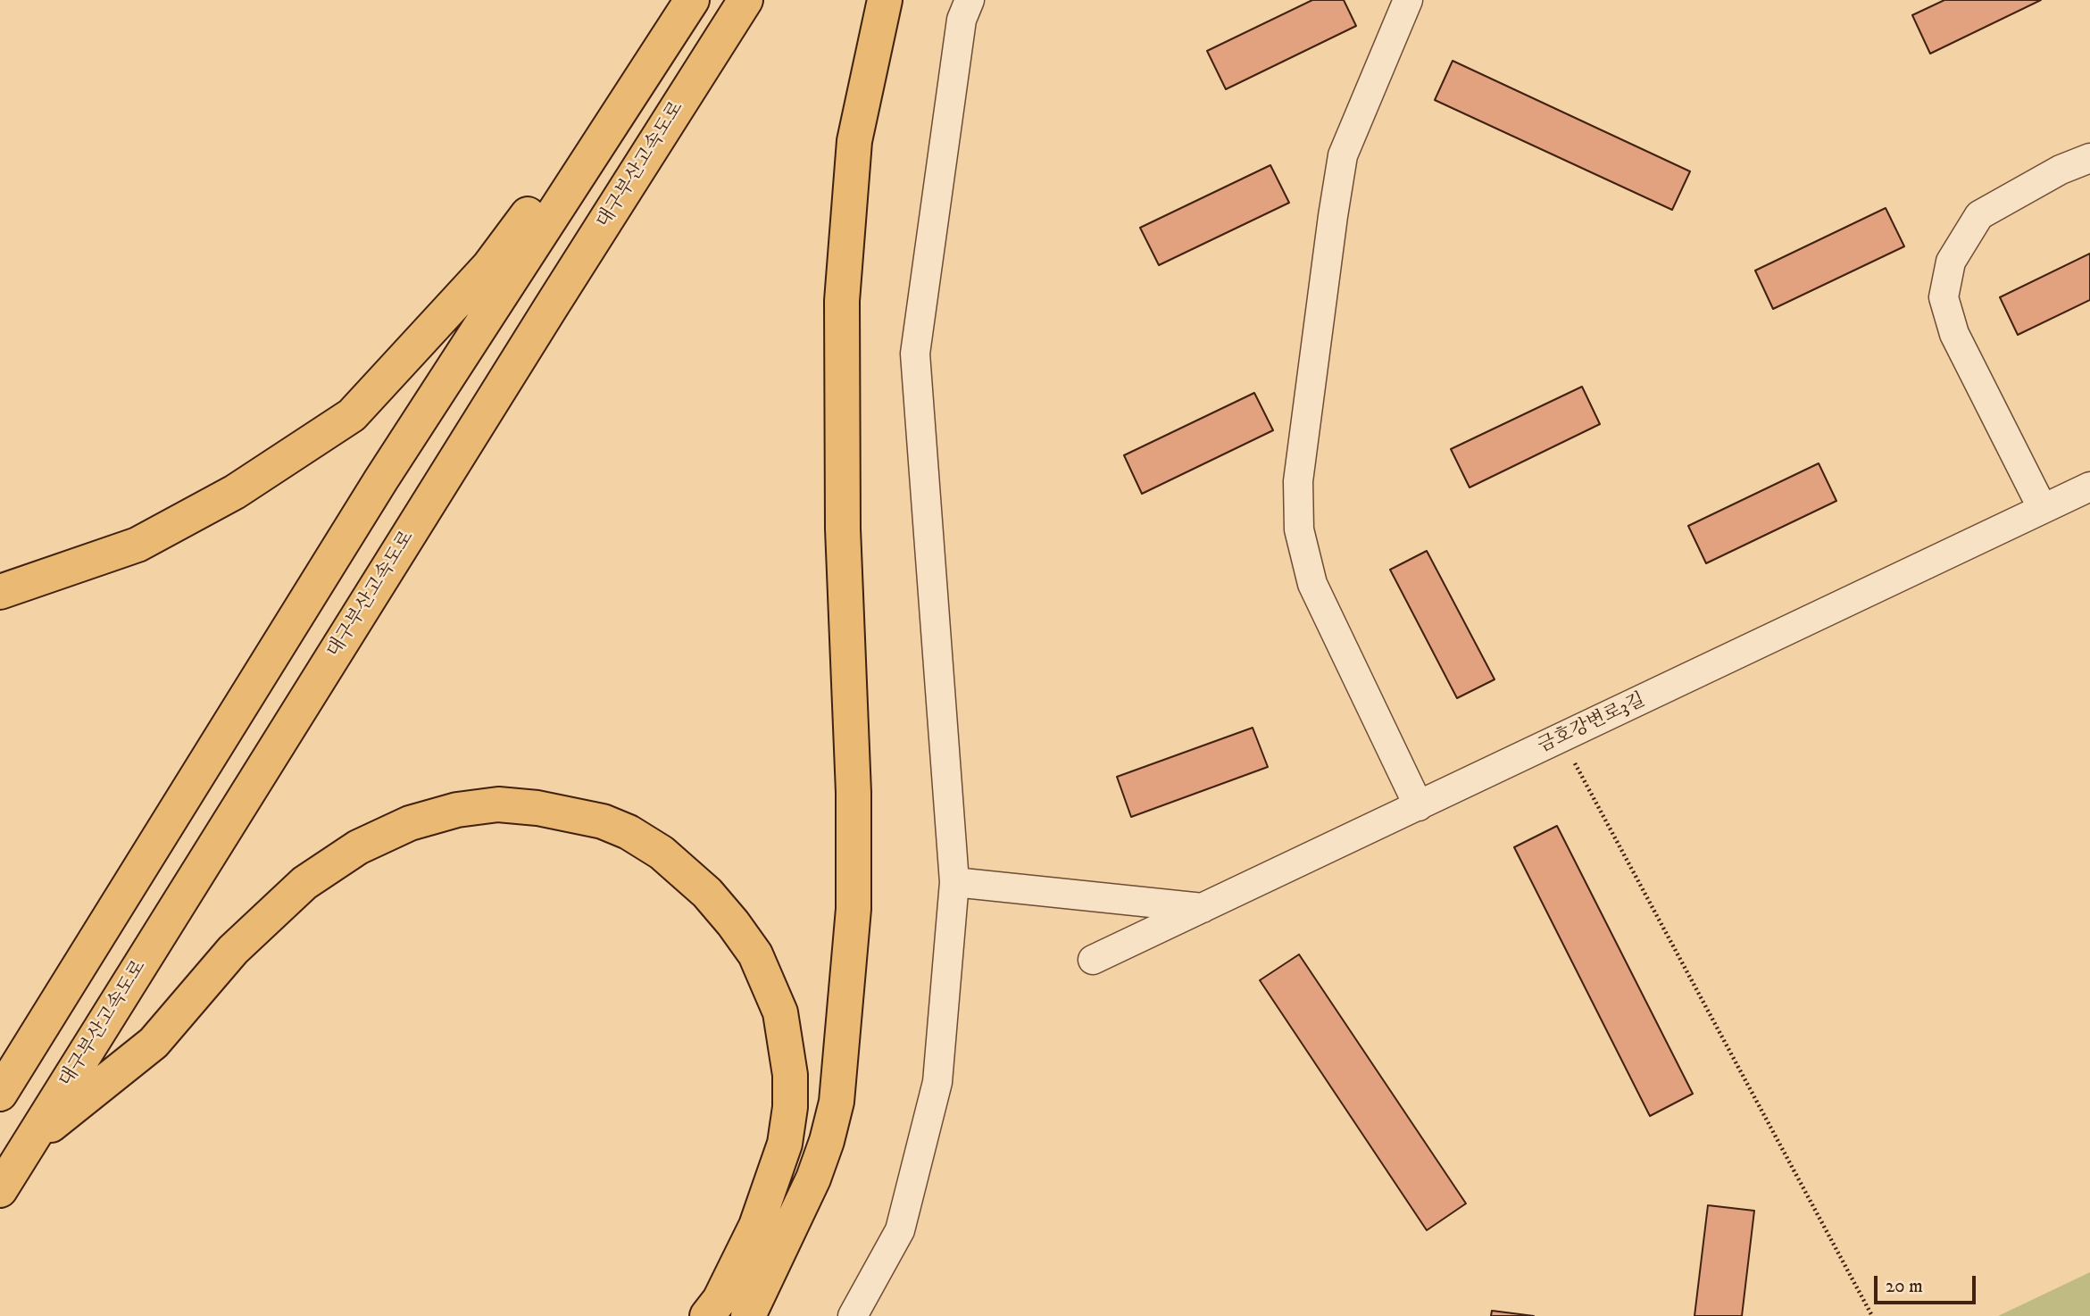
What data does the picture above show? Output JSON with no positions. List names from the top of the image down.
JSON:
{
  "streets": {
    "highway": ["대구부산고속도로"],
    "street": ["금호강변로3길"]
  },
  "scale_bar": "20 m"
}
